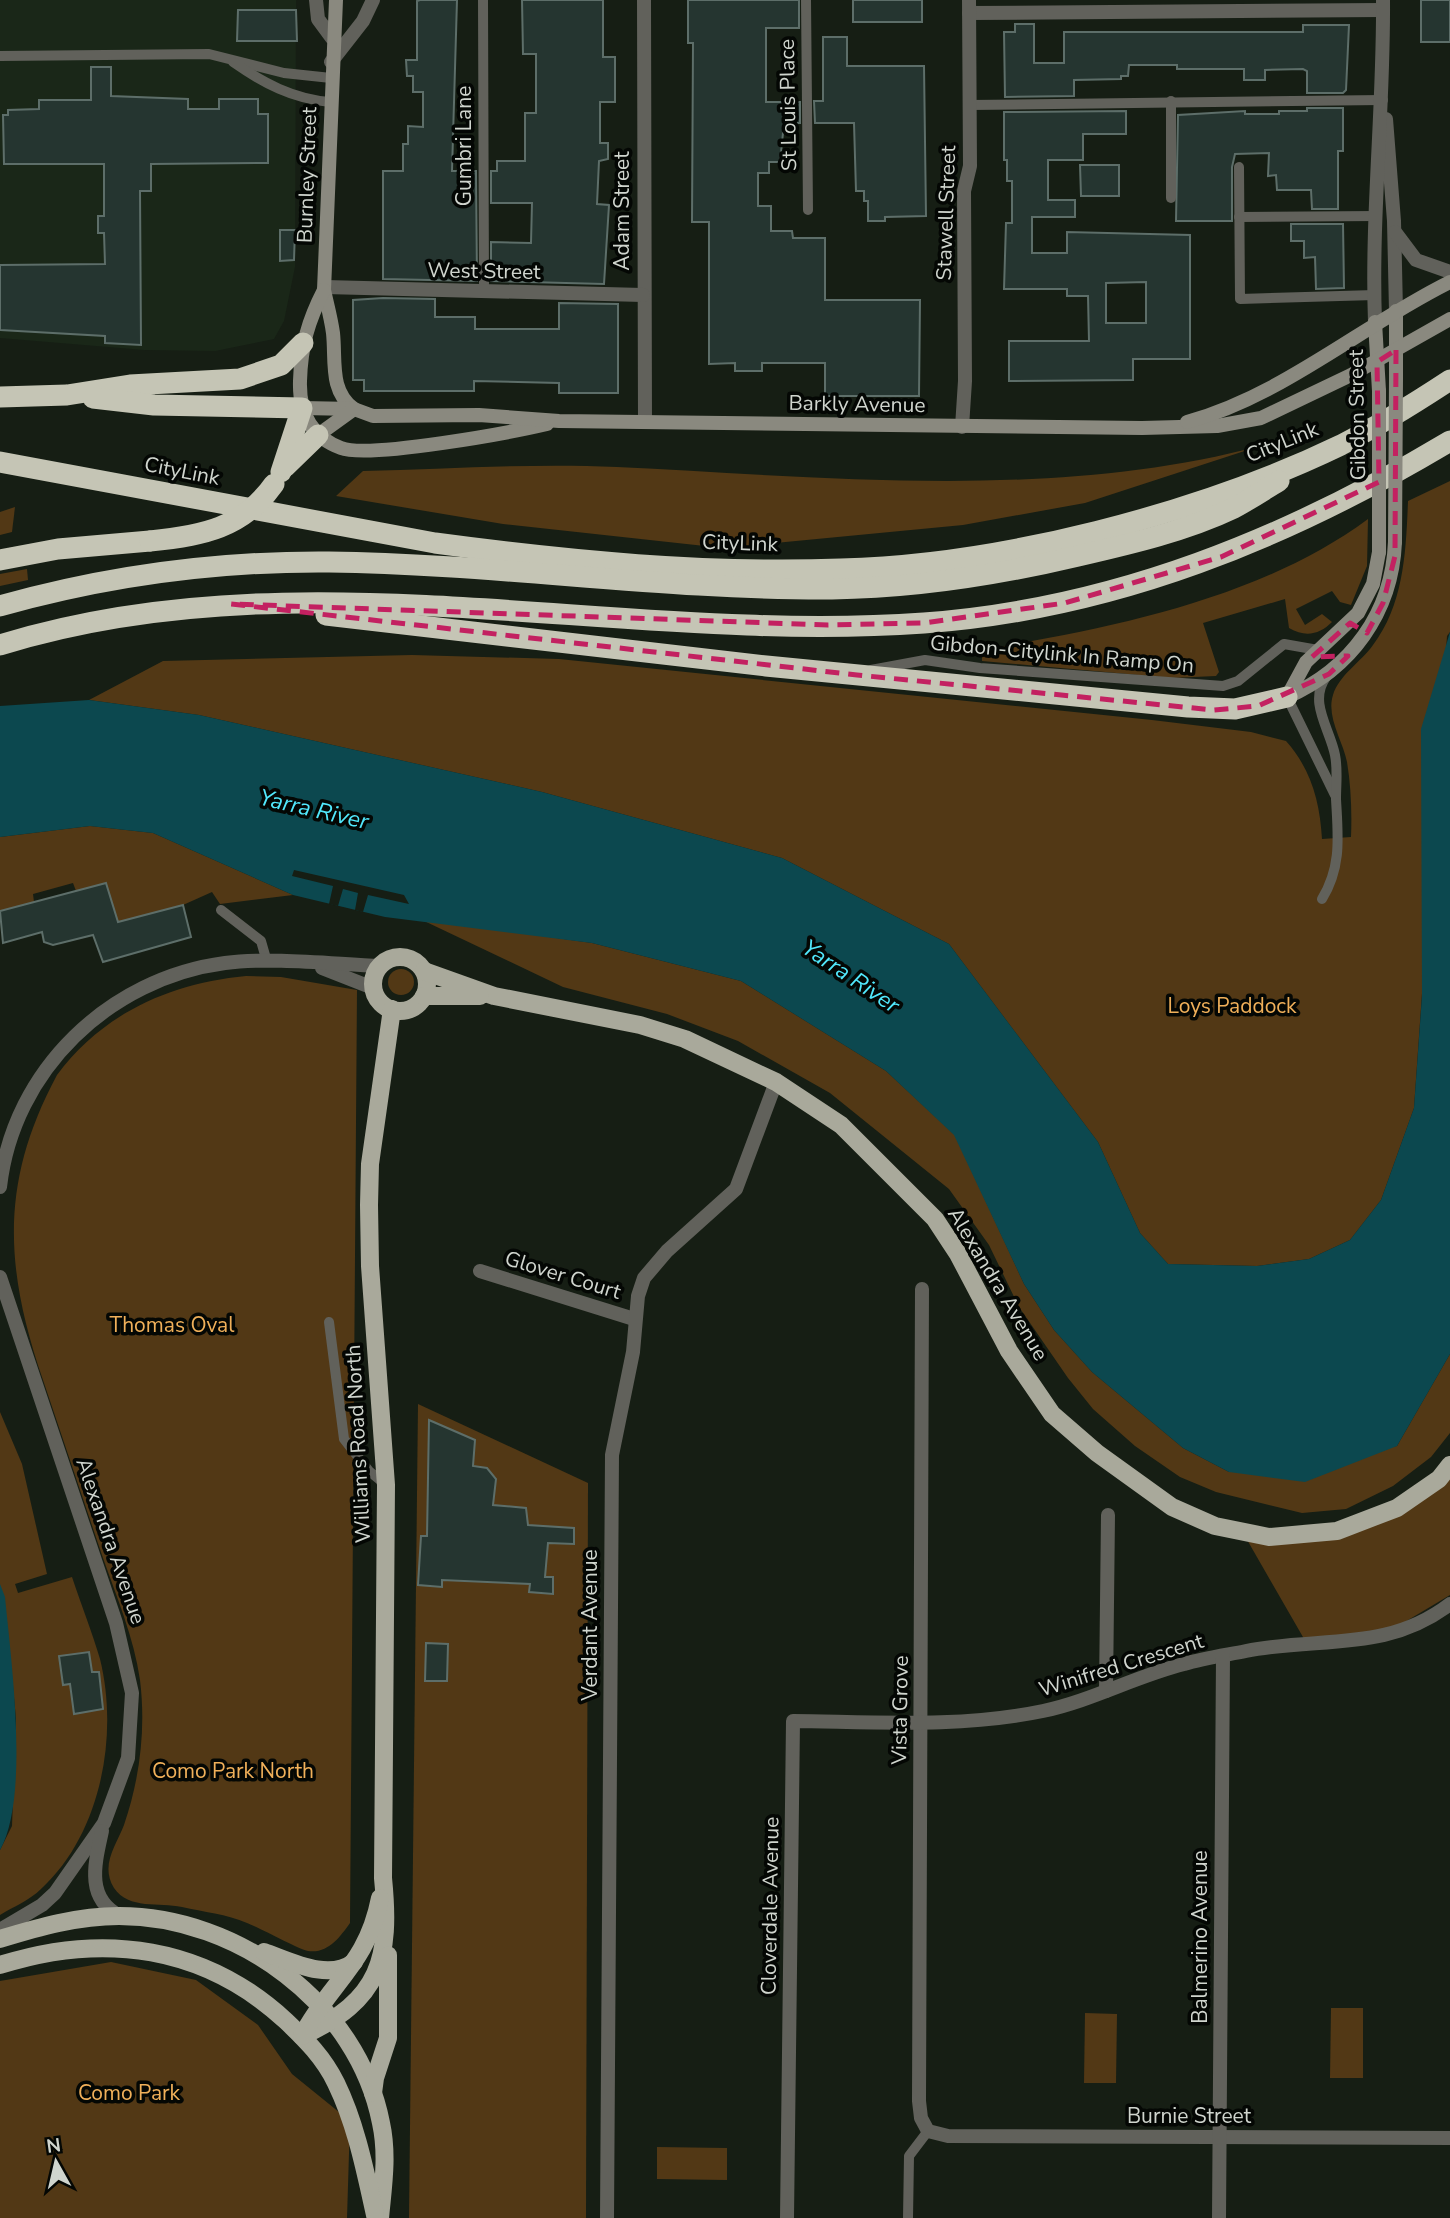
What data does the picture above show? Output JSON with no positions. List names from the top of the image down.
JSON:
{
  "streets": {
    "highway": ["CityLink"],
    "main road": [
      "Burnley Street",
      "Barkly Avenue",
      "Gibdon Street",
      "Alexandra Avenue",
      "Williams Road North"
    ],
    "street": [
      "Adam Street",
      "Stawell Street",
      "West Street",
      "Glover Court",
      "Verdant Avenue",
      "Winifred Crescent",
      "Vista Grove",
      "Cloverdale Avenue",
      "Balmerino Avenue",
      "Burnie Street"
    ],
    "lane": ["St Louis Place", "Gumbri Lane", "Gibdon-Citylink In Ramp On"]
  },
  "crossings": [
    ["Gumbri Lane", "West Street"],
    ["Burnley Street", "West Street"],
    ["Burnley Street", "Barkly Avenue"],
    ["Adam Street", "West Street"],
    ["Adam Street", "Barkly Avenue"],
    ["Stawell Street", "Barkly Avenue"],
    ["Barkly Avenue", "Gibdon Street"],
    ["Gibdon Street", "Gibdon-Citylink In Ramp On"],
    ["Glover Court", "Verdant Avenue"],
    ["Alexandra Avenue", "Williams Road North"],
    ["Alexandra Avenue", "Verdant Avenue"],
    ["Winifred Crescent", "Vista Grove"],
    ["Winifred Crescent", "Cloverdale Avenue"],
    ["Winifred Crescent", "Balmerino Avenue"],
    ["Vista Grove", "Cloverdale Avenue"],
    ["Vista Grove", "Burnie Street"],
    ["Balmerino Avenue", "Burnie Street"]
  ],
  "water": ["Yarra River"],
  "parks": [
    "Loys Paddock",
    "Thomas Oval",
    "Como Park North",
    "Como Park"
  ],
  "north": "top"
}
